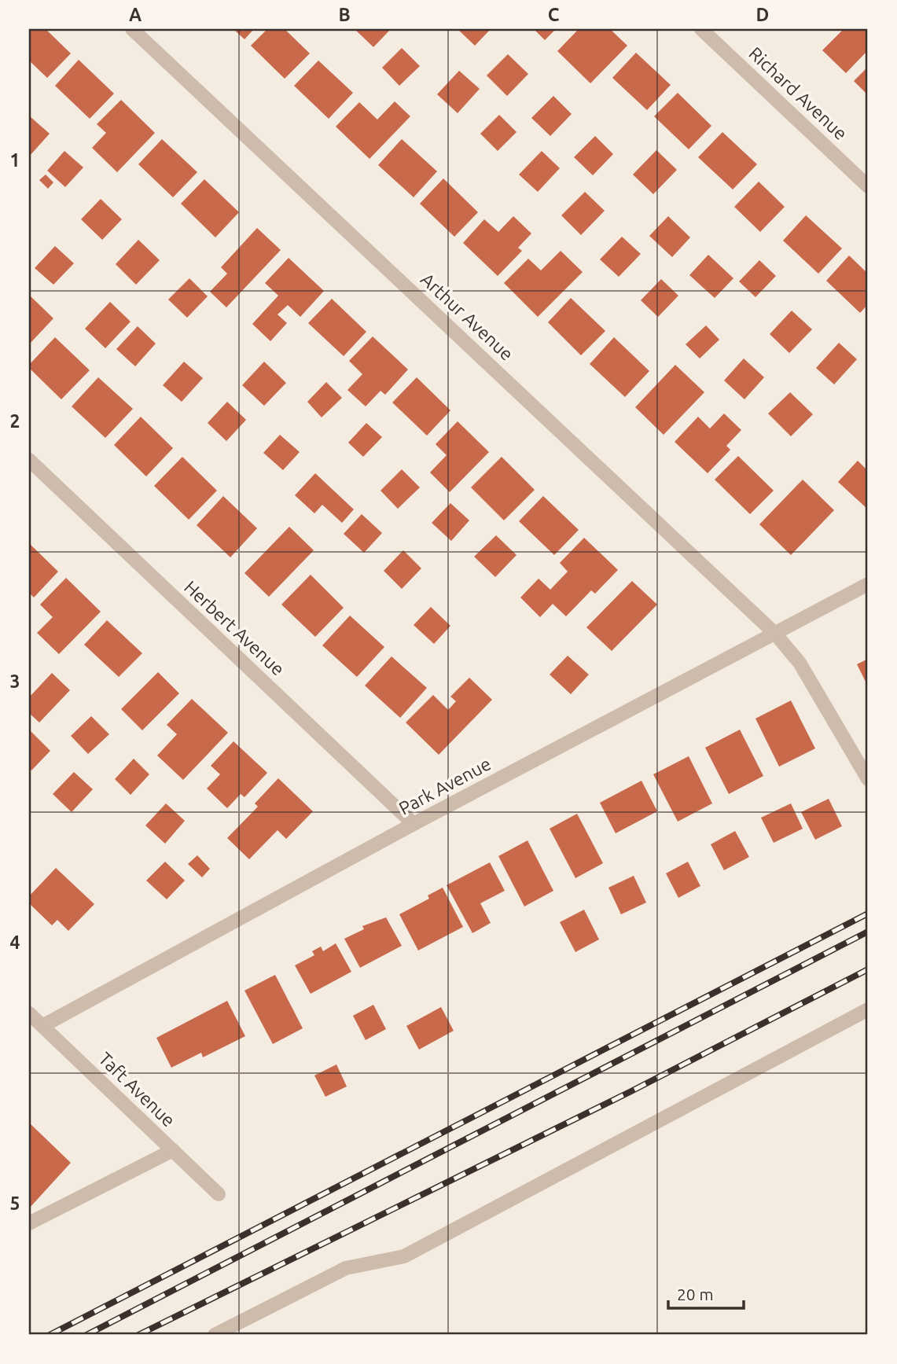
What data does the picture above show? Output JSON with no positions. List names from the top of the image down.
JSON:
{
  "streets": {
    "street": [
      "Richard Avenue",
      "Arthur Avenue",
      "Herbert Avenue",
      "Park Avenue",
      "Taft Avenue"
    ]
  },
  "crossings": [
    ["Arthur Avenue", "Park Avenue"],
    ["Herbert Avenue", "Park Avenue"],
    ["Park Avenue", "Taft Avenue"]
  ],
  "scale_bar": "20 m",
  "grid": {
    "columns": [
      "A",
      "B",
      "C",
      "D"
    ],
    "rows": [
      "1",
      "2",
      "3",
      "4",
      "5"
    ]
  }
}
